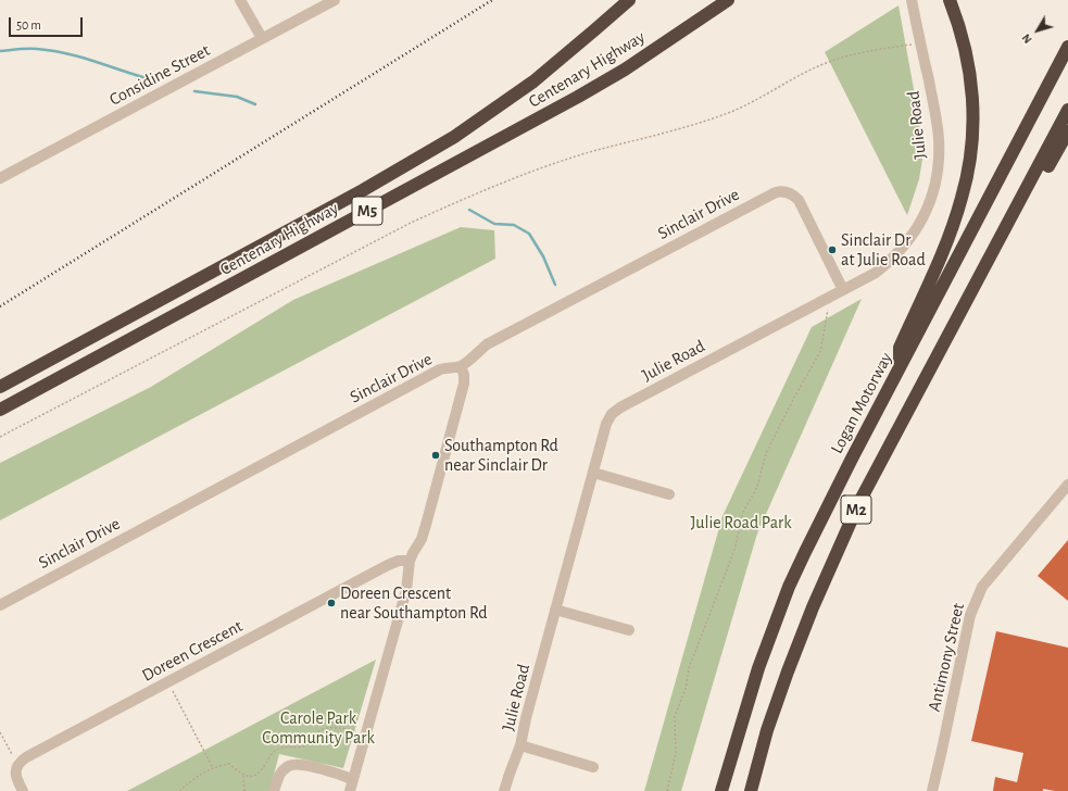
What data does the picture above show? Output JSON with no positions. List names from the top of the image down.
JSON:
{
  "streets": {
    "highway": [
      "Centenary Highway",
      "M5",
      "Logan Motorway",
      "M2"
    ],
    "street": [
      "Considine Street",
      "Julie Road",
      "Sinclair Drive",
      "Doreen Crescent",
      "Antimony Street"
    ]
  },
  "crossings": [
    ["Julie Road", "Sinclair Drive"]
  ],
  "parks": ["Julie Road Park", "Carole Park Community Park"],
  "places": ["Sinclair Dr at Julie Road", "Southampton Rd near Sinclair Dr", "Doreen Crescent near Southampton Rd"],
  "scale_bar": "50 m",
  "north": "bottom left"
}
